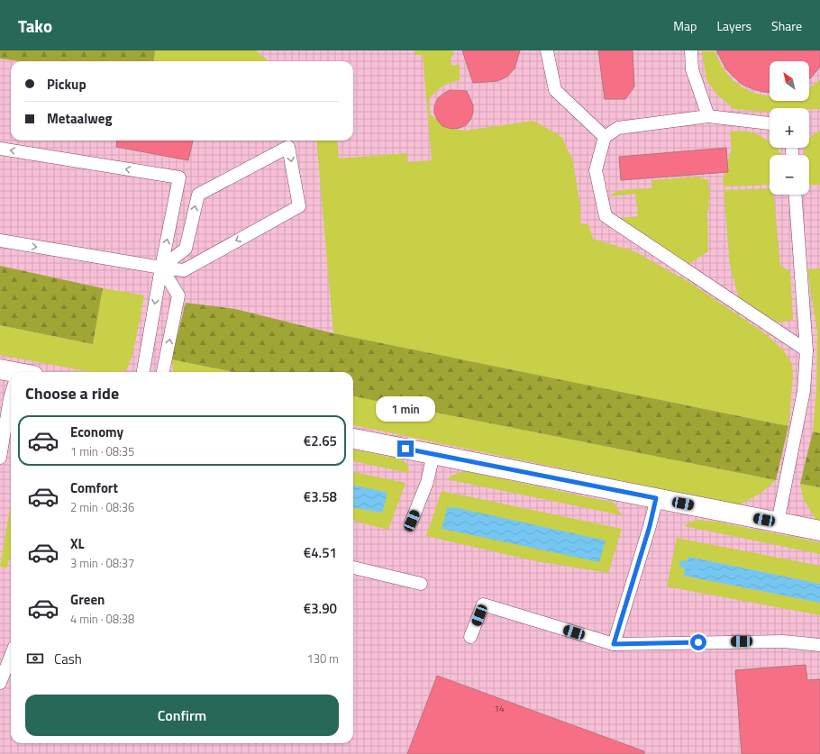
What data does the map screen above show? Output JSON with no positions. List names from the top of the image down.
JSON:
{
  "house_numbers": ["14"],
  "north": "top left",
  "page": {
    "header": "Tako",
    "nav": ["Map", "Layers", "Share"],
    "map_buttons": ["+", "−"],
    "banner": ["Pickup", "Metaalweg"],
    "heading": "Choose a ride",
    "bubble": "1 min",
    "list": [
      {
        "name": "Economy",
        "note": "1 min · 08:35",
        "value": "€2.65"
      },
      {
        "name": "Comfort",
        "note": "2 min · 08:36",
        "value": "€3.58"
      },
      {
        "name": "XL",
        "note": "3 min · 08:37",
        "value": "€4.51"
      },
      {
        "name": "Green",
        "note": "4 min · 08:38",
        "value": "€3.90"
      }
    ],
    "pay": ["Cash", "130 m"],
    "buttons": "Confirm"
  }
}
